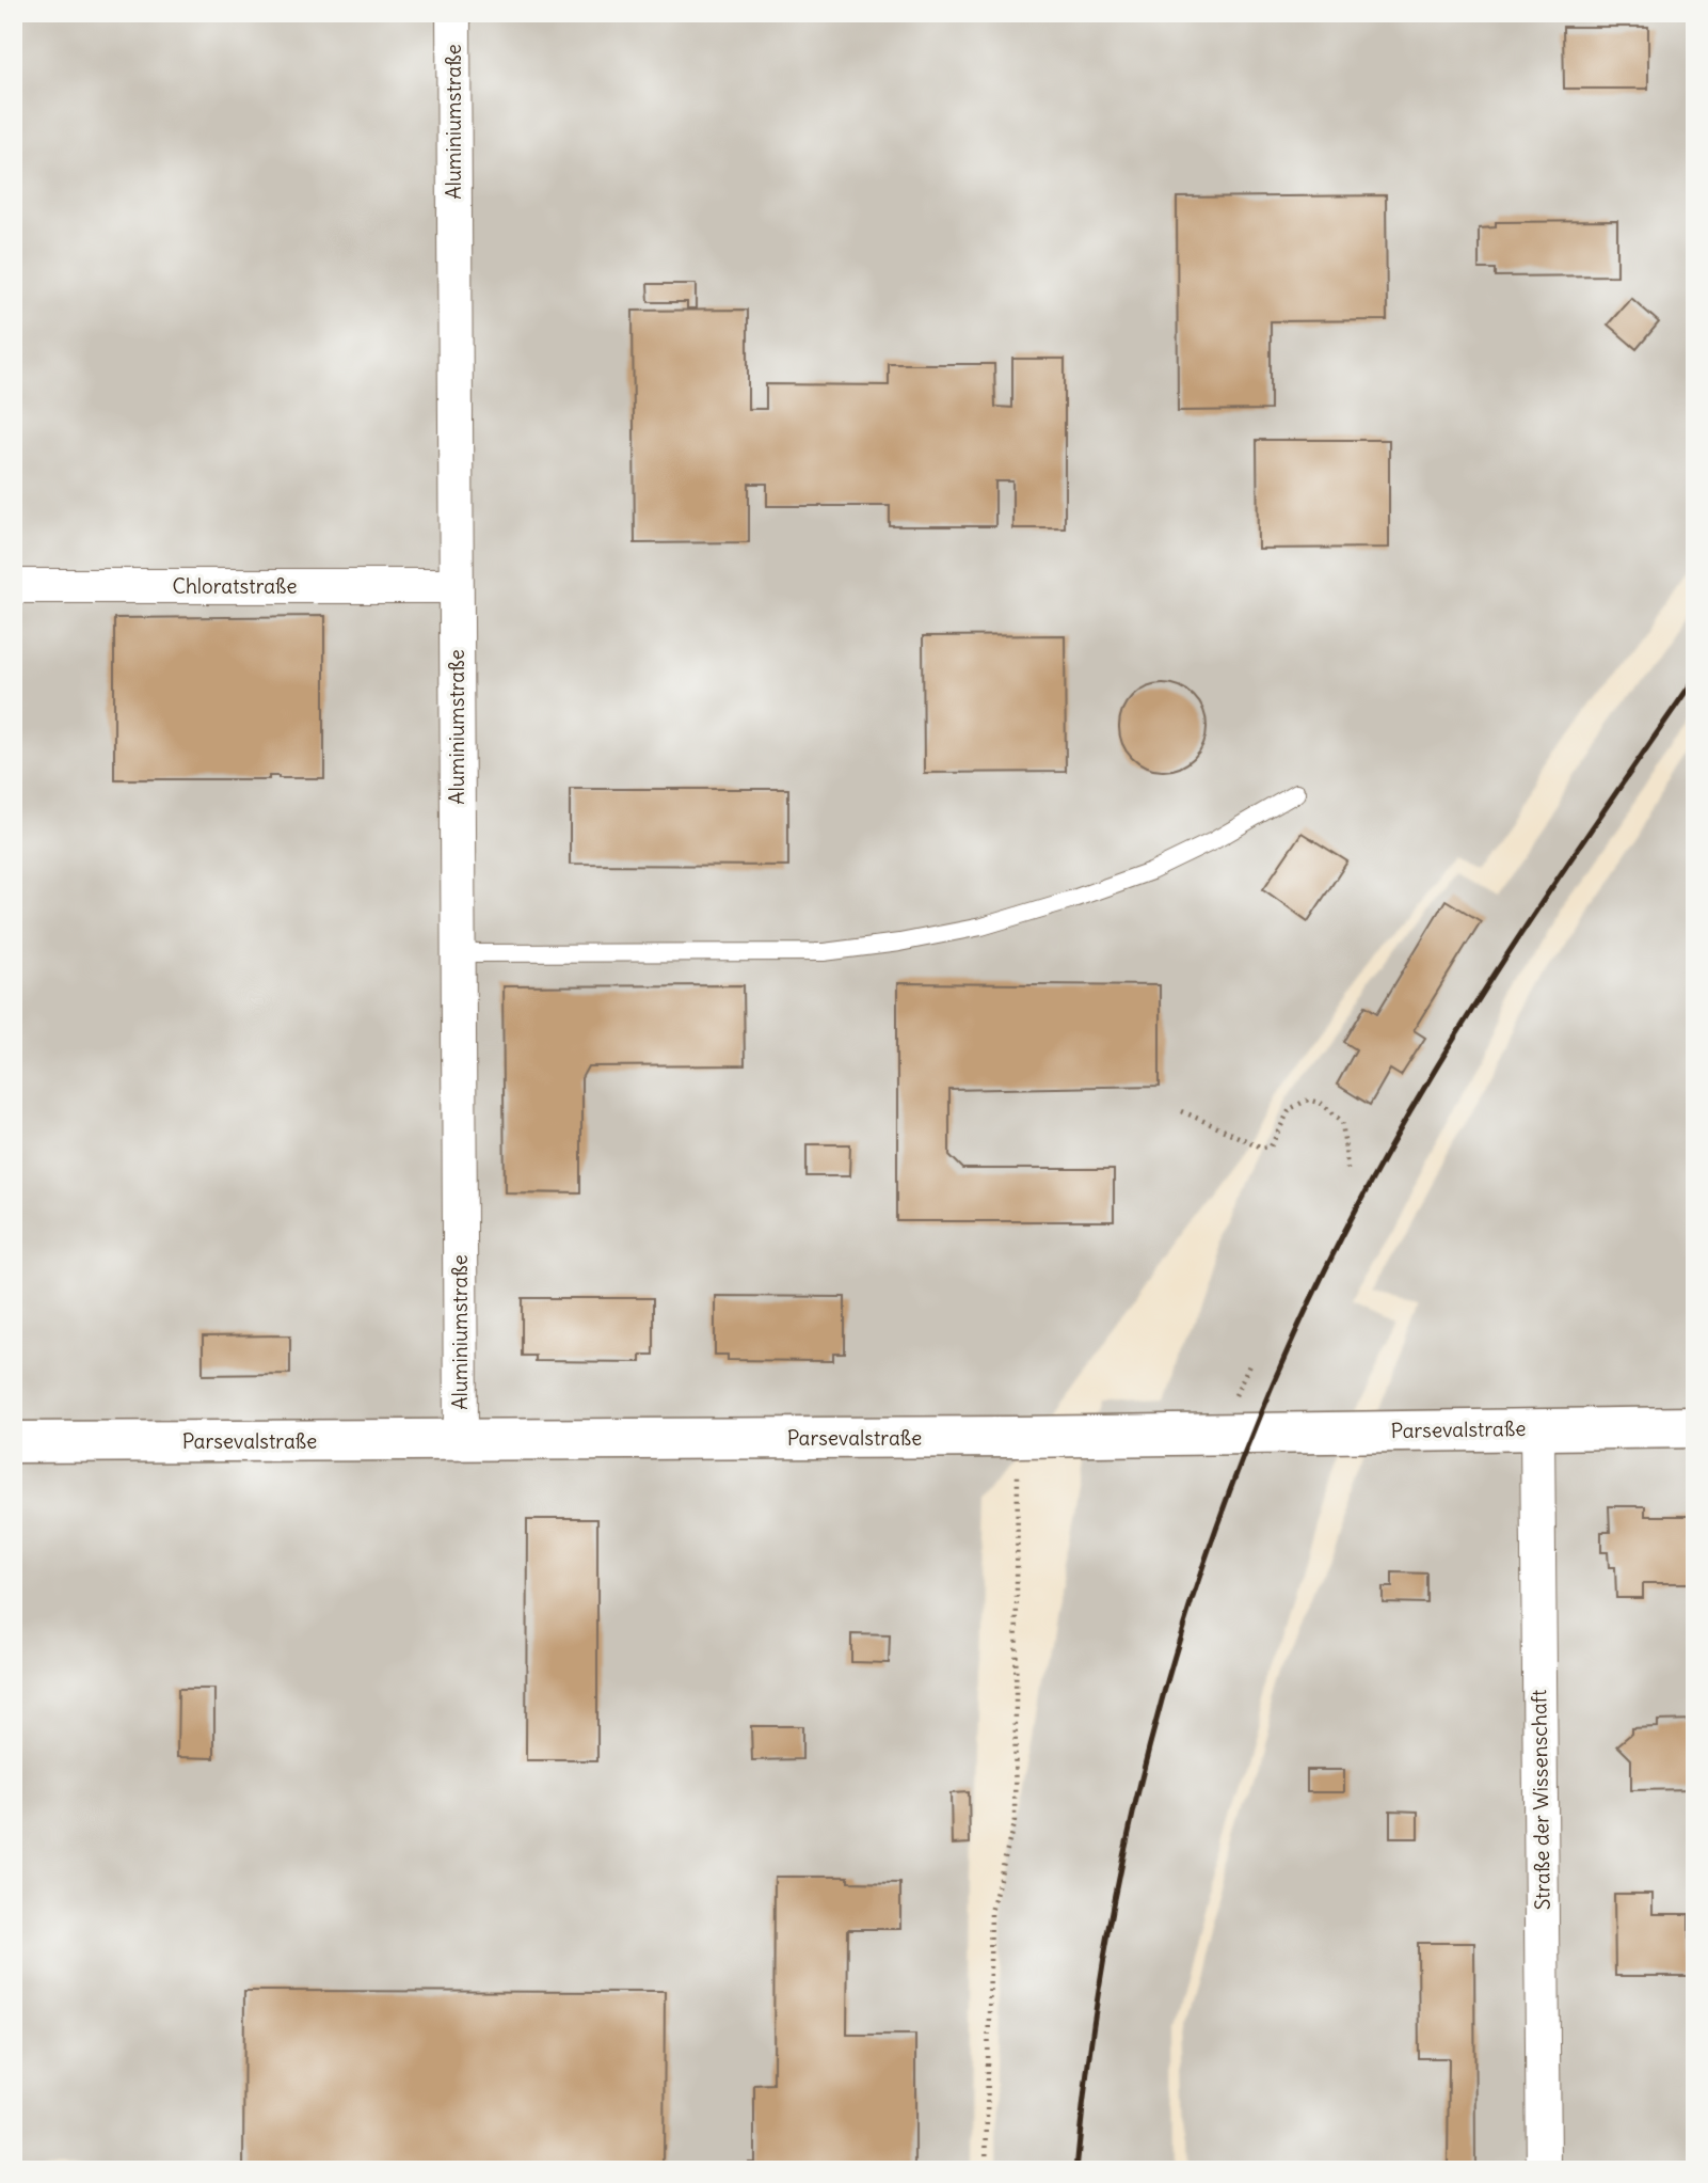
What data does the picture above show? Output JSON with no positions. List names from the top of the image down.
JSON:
{
  "streets": {
    "street": [
      "Aluminiumstraße",
      "Chloratstraße",
      "Parsevalstraße",
      "Straße der Wissenschaft"
    ]
  },
  "crossings": [
    ["Aluminiumstraße", "Chloratstraße"],
    ["Aluminiumstraße", "Parsevalstraße"],
    ["Parsevalstraße", "Straße der Wissenschaft"]
  ]
}
